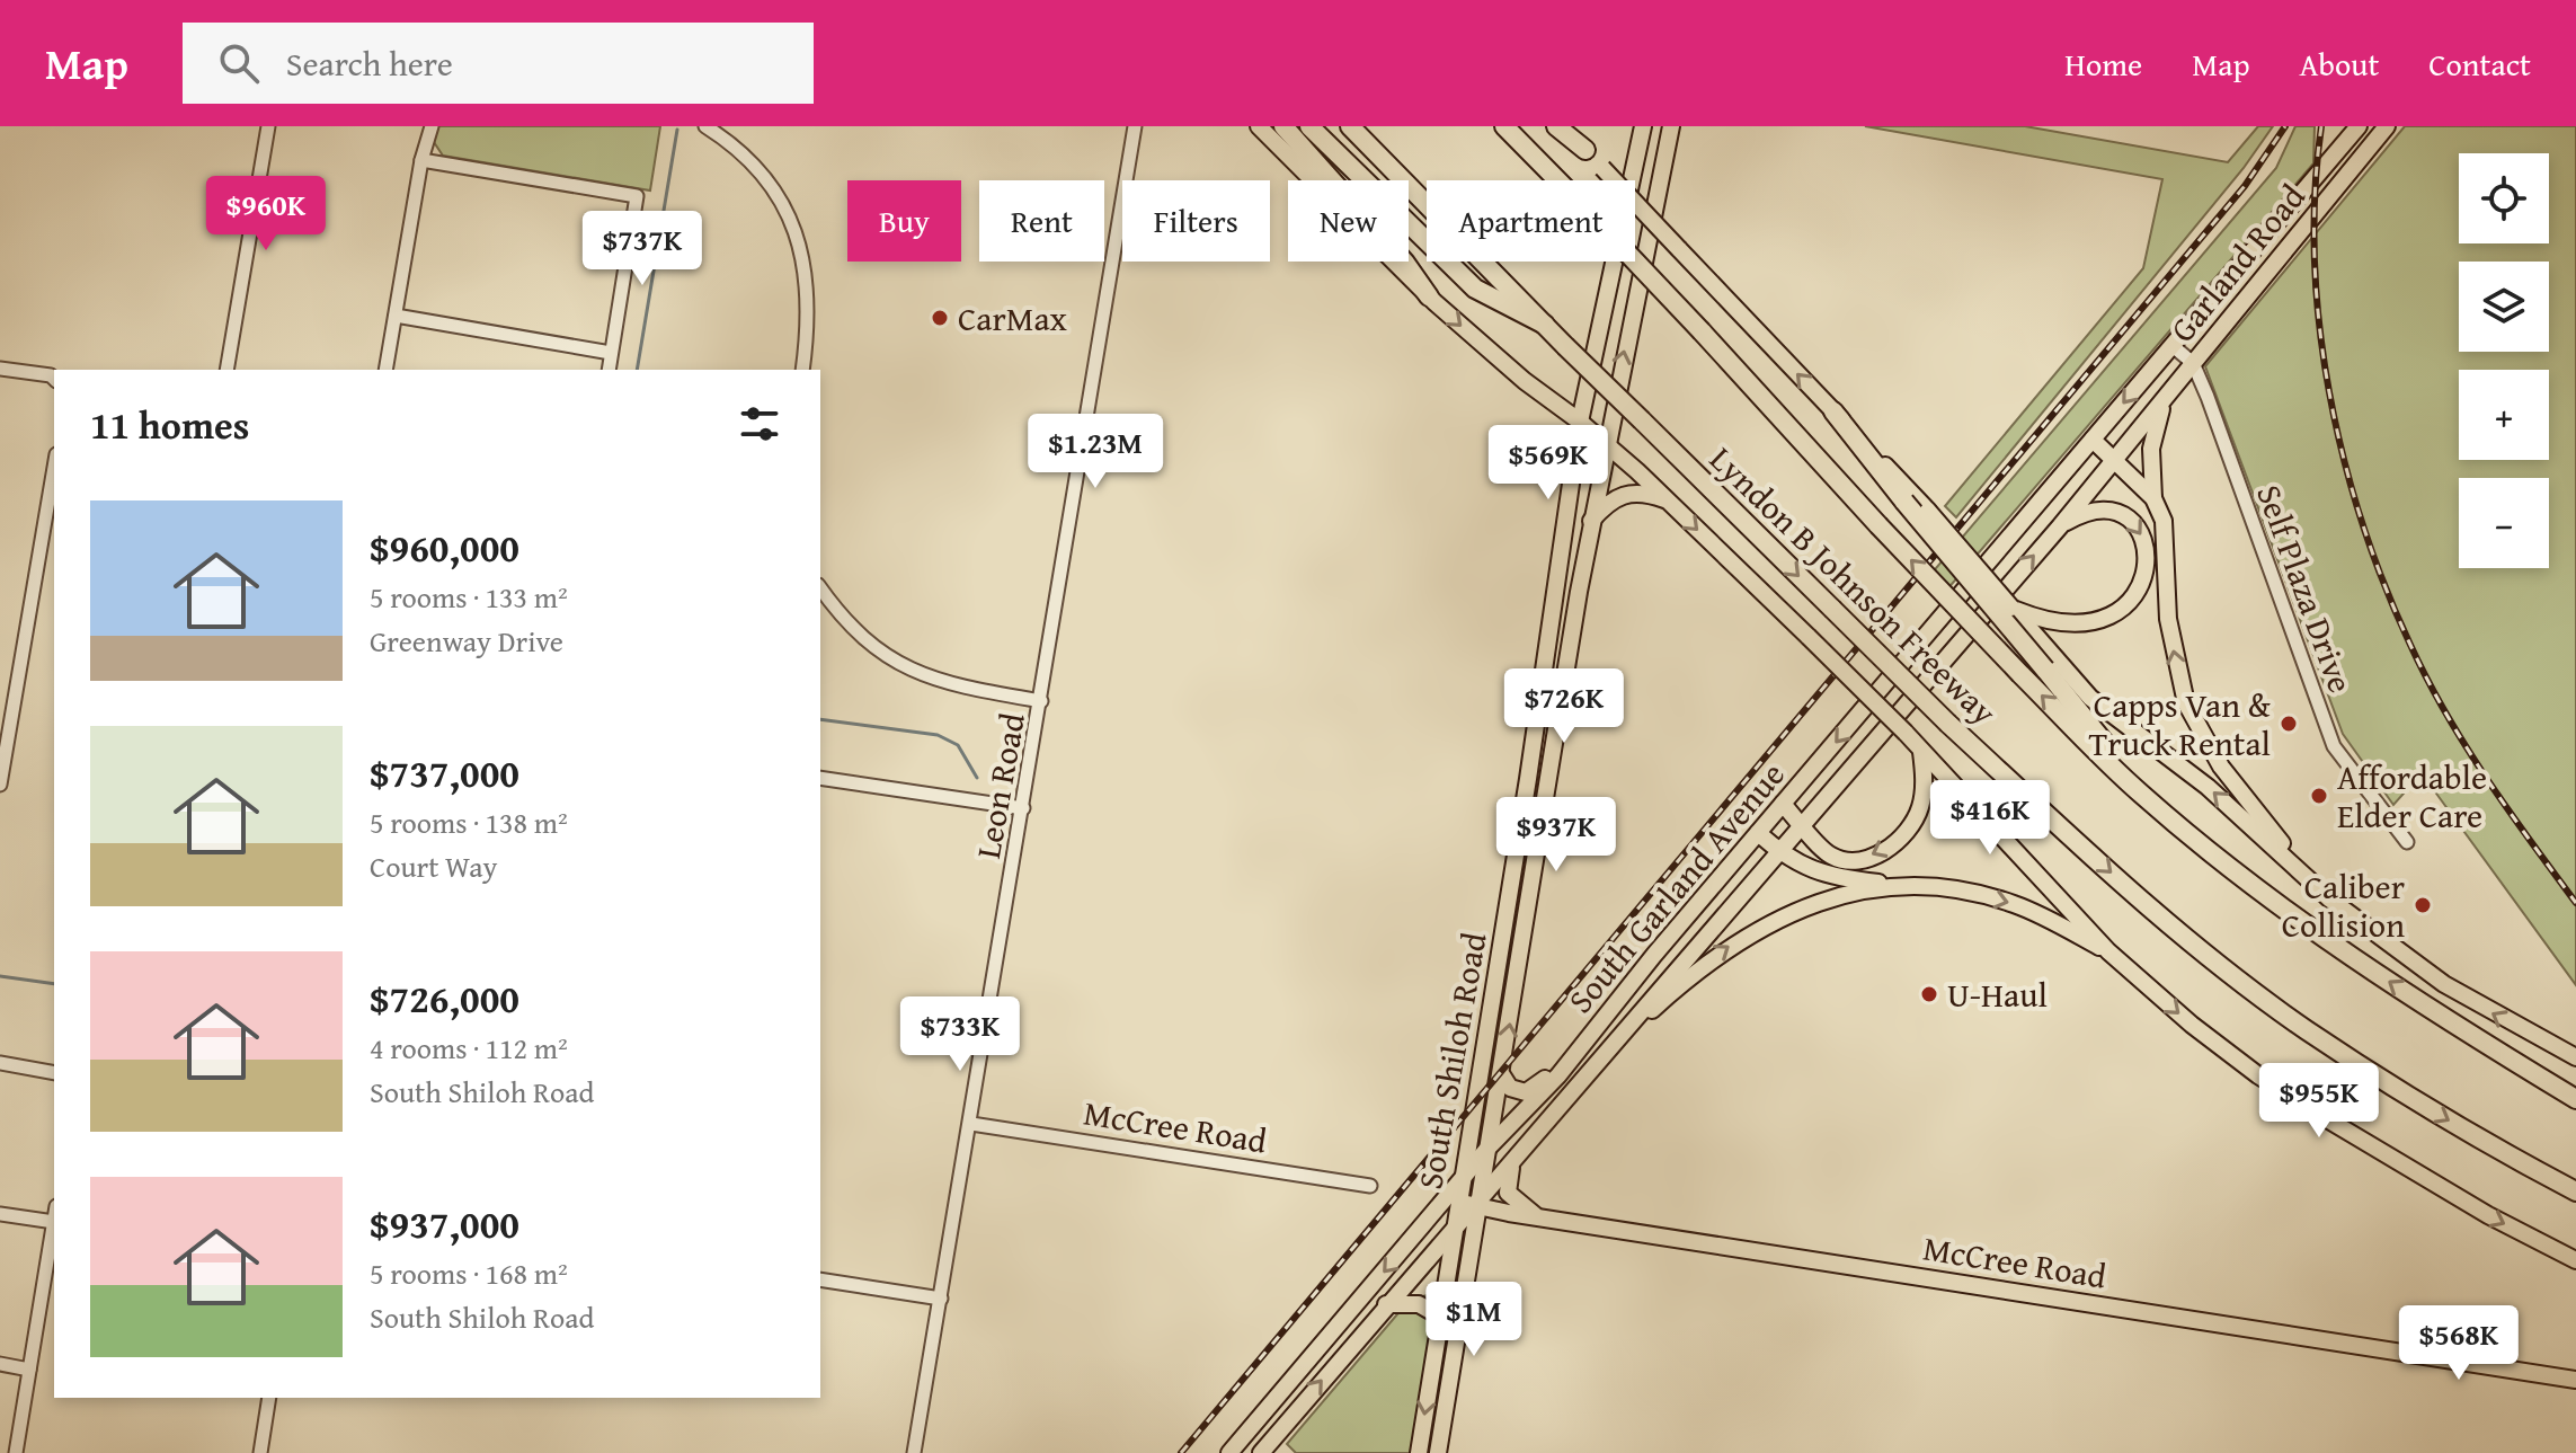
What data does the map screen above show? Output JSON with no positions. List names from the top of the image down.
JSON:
{
  "streets": {
    "highway": ["Lyndon B Johnson Freeway"],
    "main road": [
      "Garland Road",
      "South Garland Avenue",
      "South Shiloh Road",
      "McCree Road"
    ],
    "street": ["Self Plaza Drive", "Leon Road"]
  },
  "crossings": [
    ["Garland Road", "Self Plaza Drive"],
    ["Garland Road", "South Garland Avenue"],
    ["Lyndon B Johnson Freeway", "South Shiloh Road"],
    ["Self Plaza Drive", "South Garland Avenue"],
    ["Leon Road", "McCree Road"],
    ["South Garland Avenue", "South Shiloh Road"],
    ["South Garland Avenue", "McCree Road"],
    ["South Shiloh Road", "McCree Road"]
  ],
  "places": [
    "CarMax",
    "Capps Van & Truck Rental",
    "Affordable Elder Care",
    "Caliber Collision",
    "U-Haul"
  ],
  "page": {
    "header": "Map",
    "search": "Search here",
    "nav": [
      "Home",
      "Map",
      "About",
      "Contact"
    ],
    "map_buttons": ["+", "−"],
    "price": [
      "$960K",
      "$737K",
      "$1.23M",
      "$569K",
      "$726K",
      "$416K",
      "$937K",
      "$733K",
      "$955K",
      "$1M",
      "$568K"
    ],
    "chip": [
      "Buy",
      "Rent",
      "Filters",
      "New",
      "Apartment"
    ],
    "heading": "11 homes",
    "list": [
      {
        "name": "$960,000",
        "note": "5 rooms · 133 m² · Greenway Drive"
      },
      {
        "name": "$737,000",
        "note": "5 rooms · 138 m² · Court Way"
      },
      {
        "name": "$726,000",
        "note": "4 rooms · 112 m² · South Shiloh Road"
      },
      {
        "name": "$937,000",
        "note": "5 rooms · 168 m² · South Shiloh Road"
      }
    ]
  }
}
